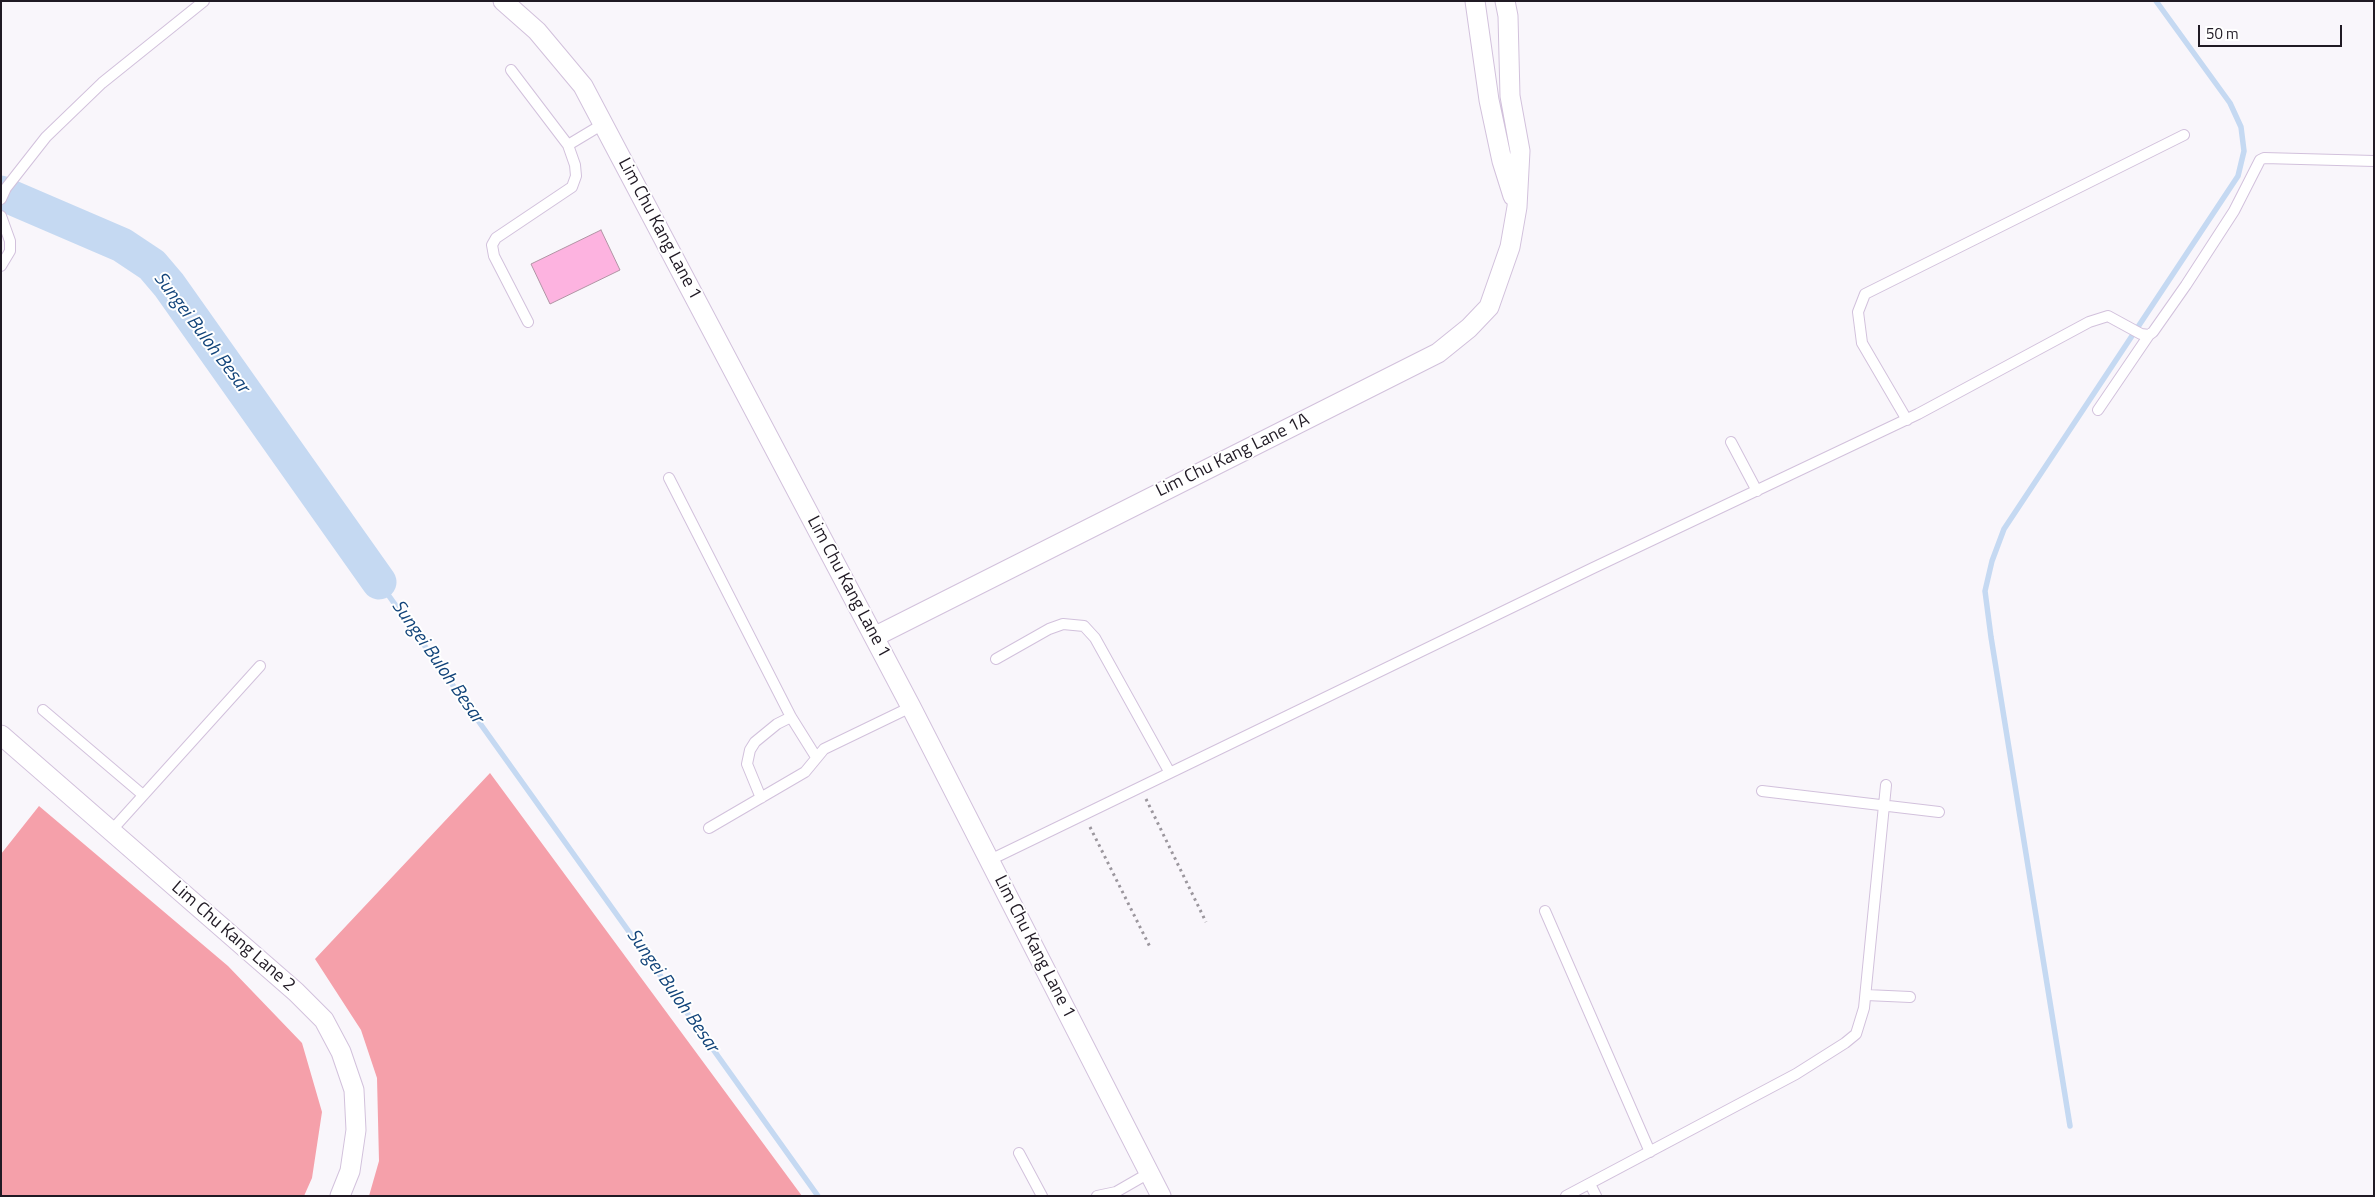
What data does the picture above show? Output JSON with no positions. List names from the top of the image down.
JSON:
{
  "streets": {
    "street": ["Lim Chu Kang Lane 1", "Lim Chu Kang Lane 1A", "Lim Chu Kang Lane 2"]
  },
  "crossings": [
    ["Lim Chu Kang Lane 1", "Lim Chu Kang Lane 1A"]
  ],
  "water": ["Sungei Buloh Besar"],
  "scale_bar": "50 m"
}
